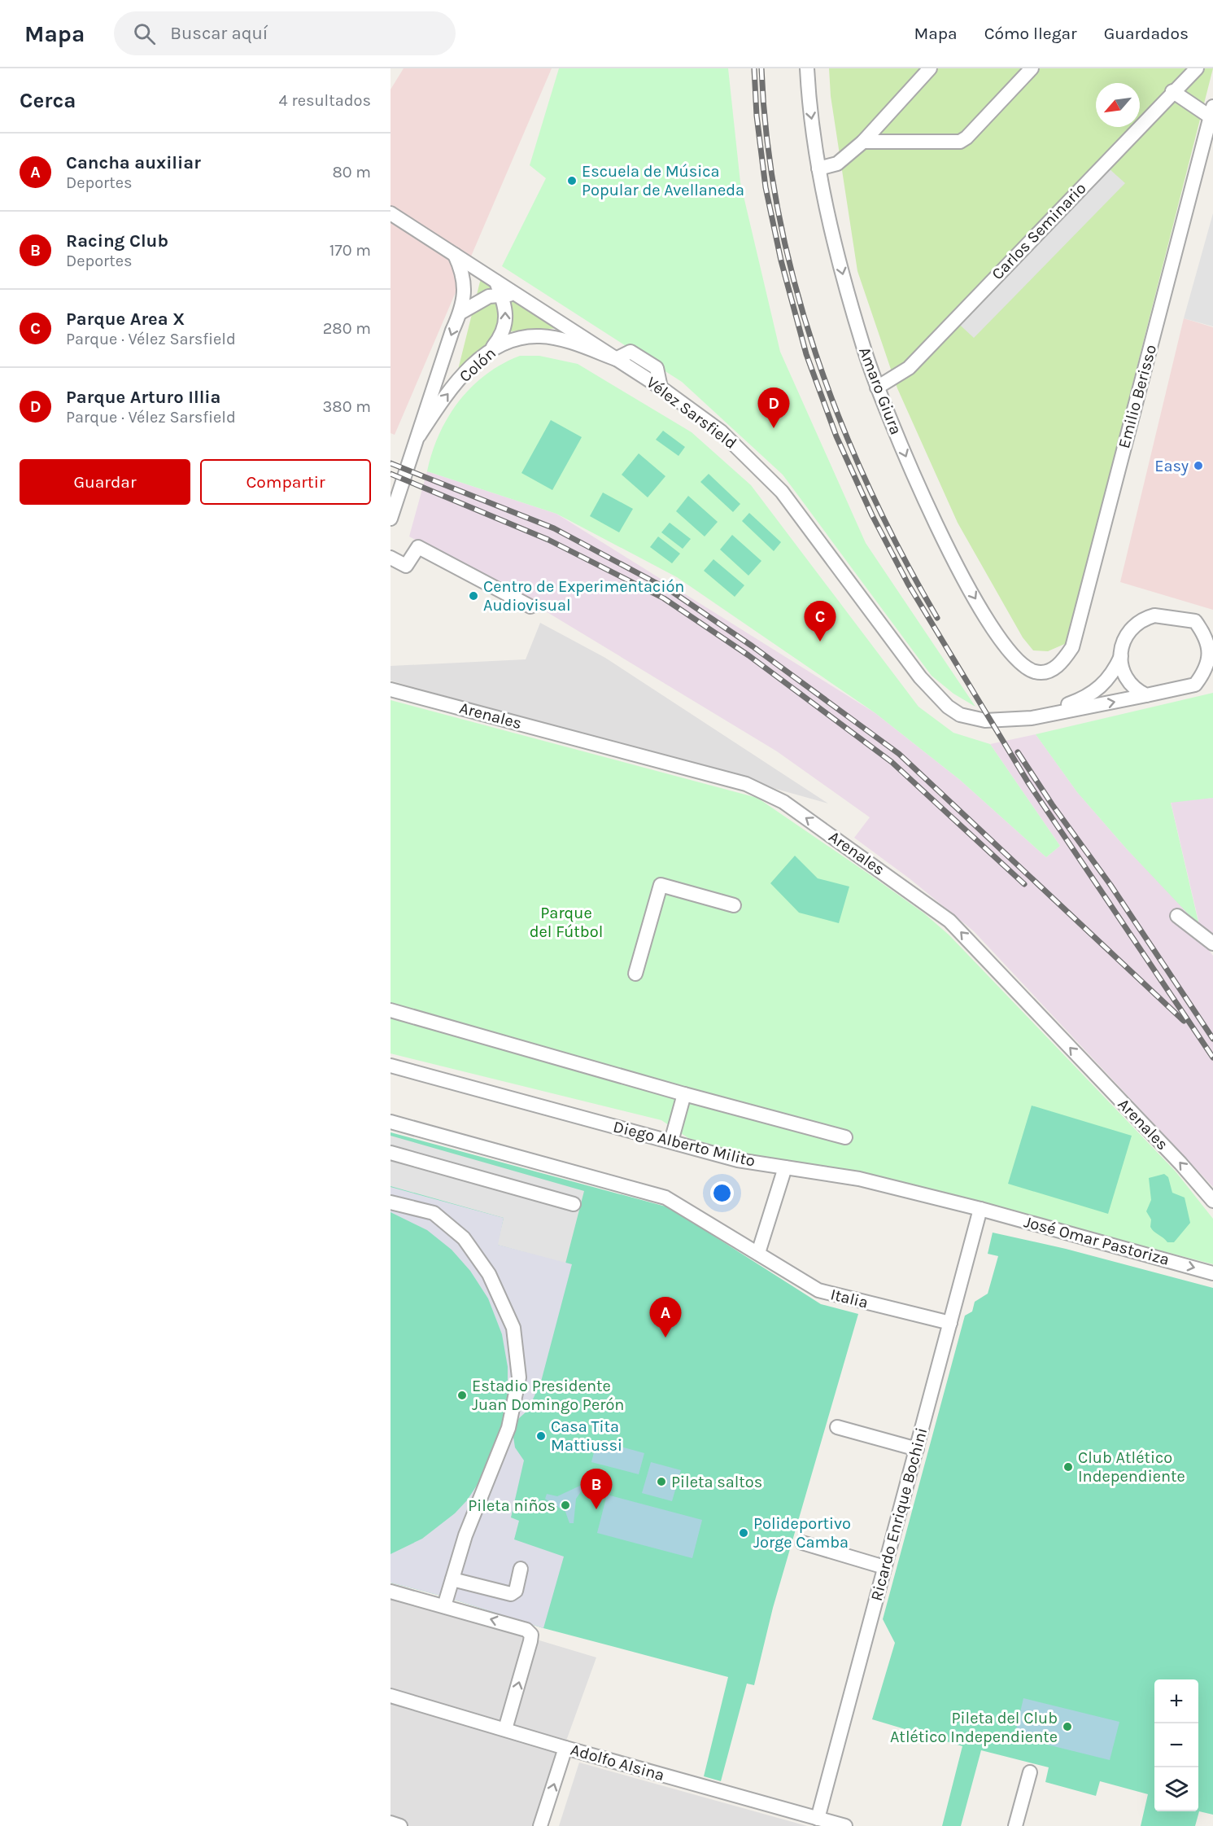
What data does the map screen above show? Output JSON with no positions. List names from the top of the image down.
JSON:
{
  "streets": {
    "street": [
      "Carlos Seminario",
      "Colón",
      "Amaro Giura",
      "Emilio Berisso",
      "Vélez Sarsfield",
      "Arenales",
      "Diego Alberto Milito",
      "José Omar Pastoriza",
      "Italia",
      "Ricardo Enrique Bochini",
      "Adolfo Alsina"
    ]
  },
  "crossings": [
    ["Carlos Seminario", "Amaro Giura"],
    ["Colón", "Vélez Sarsfield"],
    ["Amaro Giura", "Emilio Berisso"],
    ["Diego Alberto Milito", "José Omar Pastoriza"],
    ["Diego Alberto Milito", "Ricardo Enrique Bochini"],
    ["José Omar Pastoriza", "Ricardo Enrique Bochini"],
    ["Italia", "Ricardo Enrique Bochini"],
    ["Ricardo Enrique Bochini", "Adolfo Alsina"]
  ],
  "one_way": ["Amaro Giura", "Arenales", "José Omar Pastoriza"],
  "parks": ["Parque del Fútbol"],
  "places": [
    "Escuela de Música Popular de Avellaneda",
    "Easy",
    "Centro de Experimentación Audiovisual",
    "Estadio Presidente Juan Domingo Perón",
    "Casa Tita Mattiussi",
    "Club Atlético Independiente",
    "Pileta saltos",
    "Pileta niños",
    "Polideportivo Jorge Camba",
    "Pileta del Club Atlético Independiente"
  ],
  "north": "bottom left",
  "page": {
    "header": "Mapa",
    "search": "Buscar aquí",
    "nav": ["Mapa", "Cómo llegar", "Guardados"],
    "heading": ["Cerca", "4 resultados"],
    "list": [
      {
        "mark": "A",
        "name": "Cancha auxiliar",
        "note": "Deportes",
        "value": "80 m"
      },
      {
        "mark": "B",
        "name": "Racing Club",
        "note": "Deportes",
        "value": "170 m"
      },
      {
        "mark": "C",
        "name": "Parque Area X",
        "note": "Parque · Vélez Sarsfield",
        "value": "280 m"
      },
      {
        "mark": "D",
        "name": "Parque Arturo Illia",
        "note": "Parque · Vélez Sarsfield",
        "value": "380 m"
      }
    ],
    "pins": [
      "D",
      "C",
      "A",
      "B"
    ],
    "buttons": ["Guardar", "Compartir"],
    "map_buttons": ["+", "−"]
  }
}
